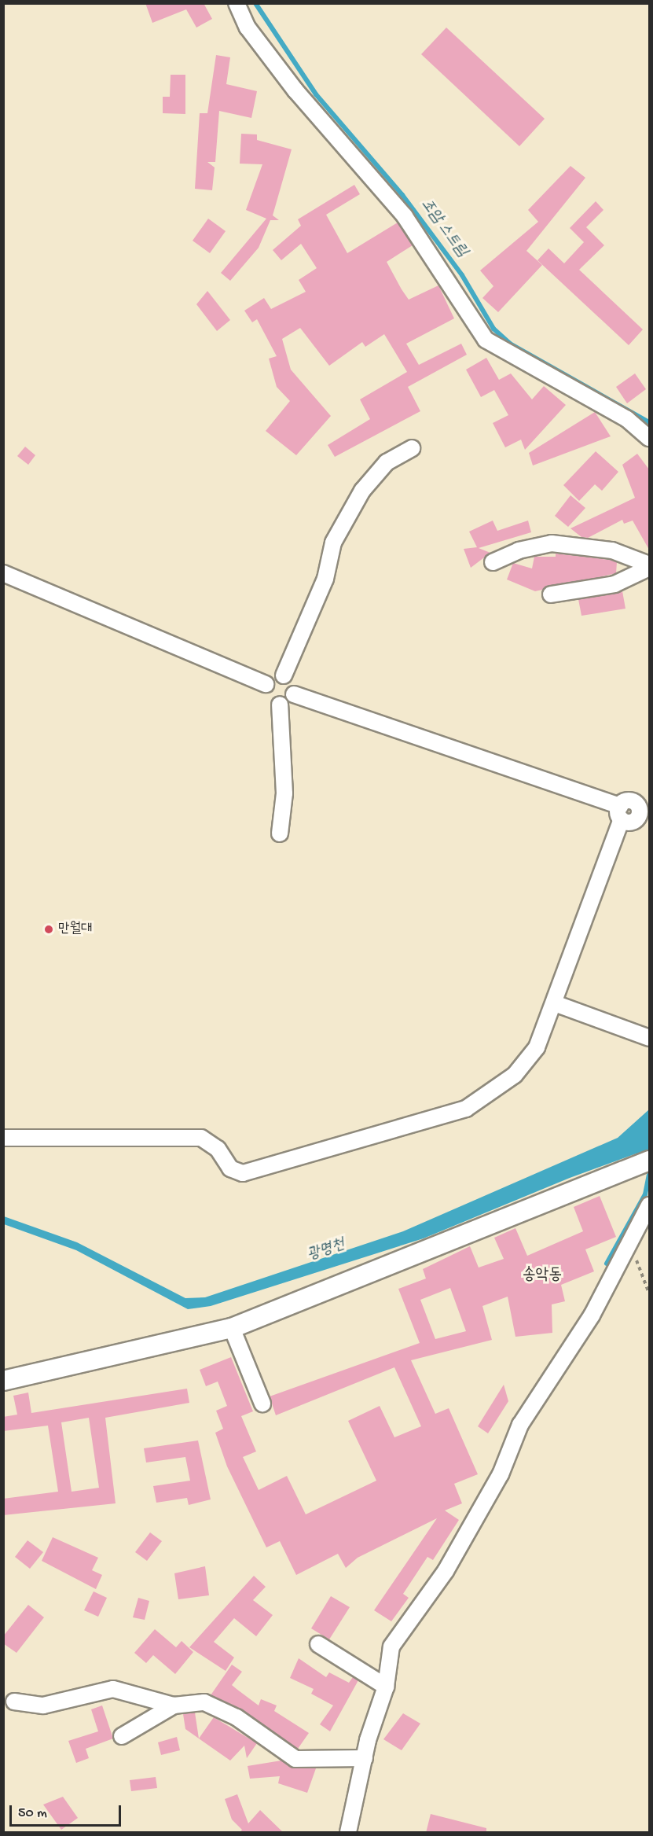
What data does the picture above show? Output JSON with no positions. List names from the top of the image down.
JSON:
{
  "districts": ["송악동"],
  "water": ["조암 스트림", "광명천"],
  "places": ["만월대"],
  "scale_bar": "50 m"
}
